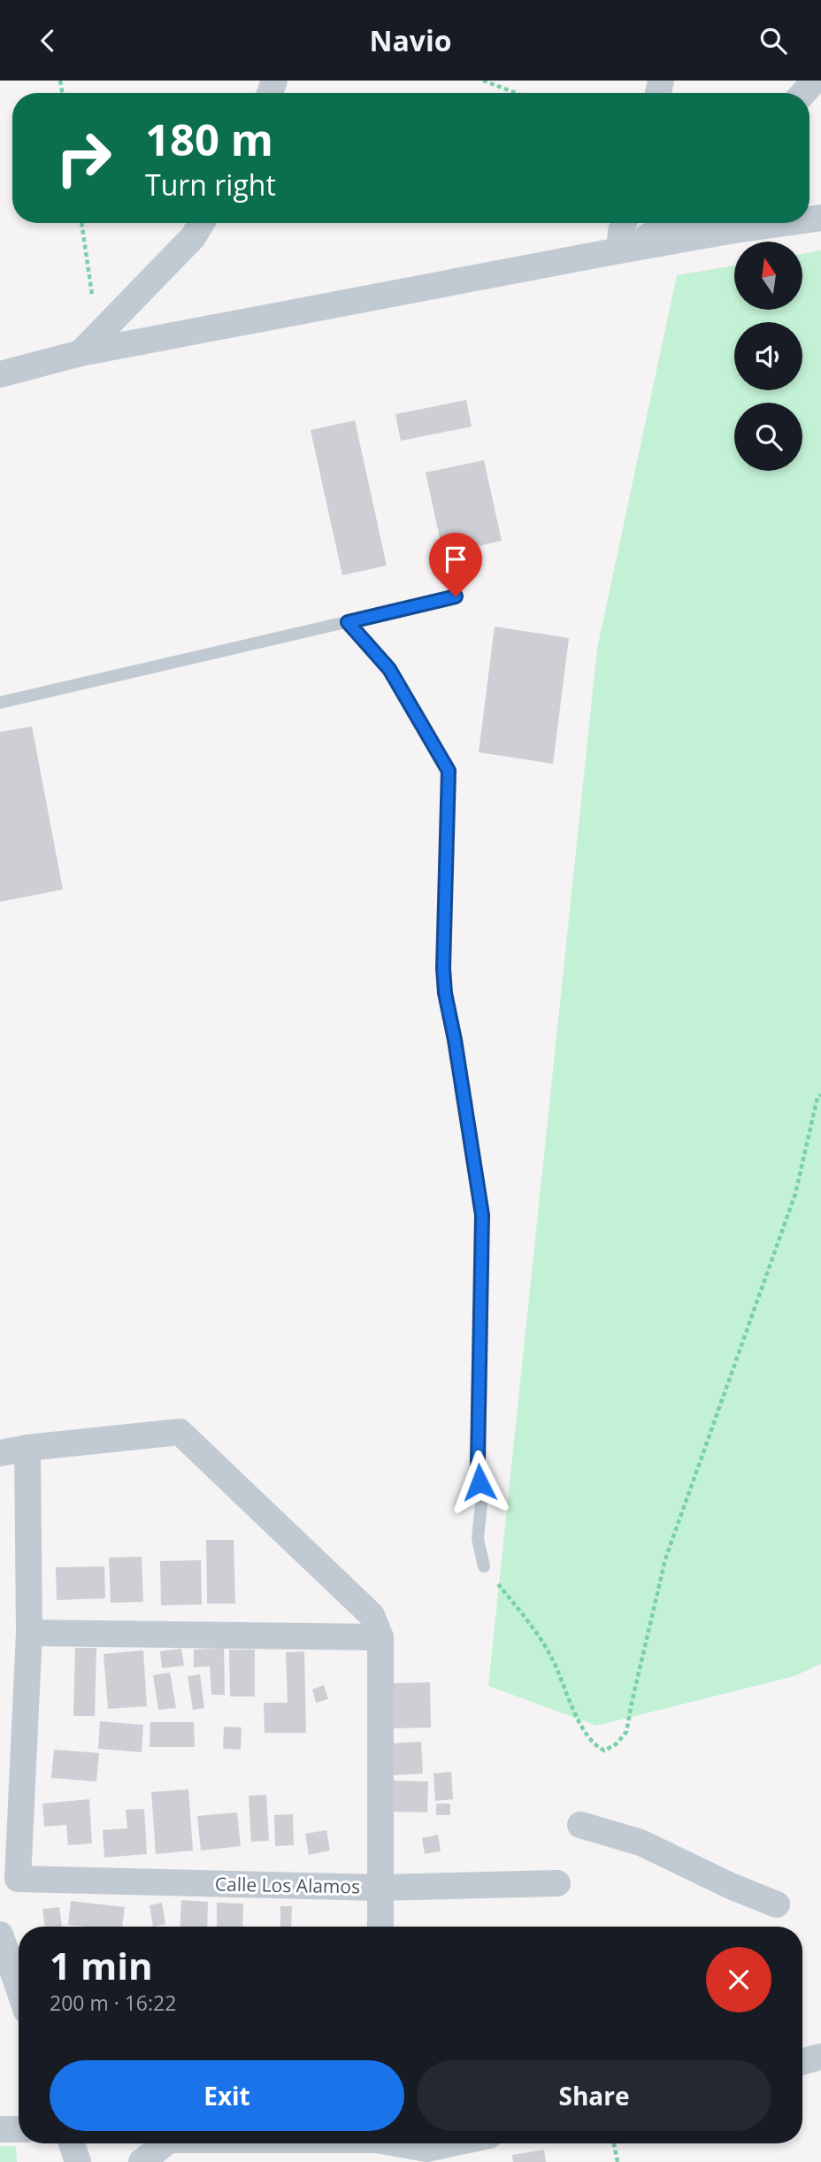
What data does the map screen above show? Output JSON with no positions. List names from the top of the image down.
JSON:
{
  "streets": {
    "street": ["Calle Los Alamos"]
  },
  "north": "top",
  "page": {
    "header": "Navio",
    "turn": ["180 m", "Turn right"],
    "heading": ["1 min", "200 m · 16:22"],
    "buttons": ["Exit", "Share"]
  }
}
